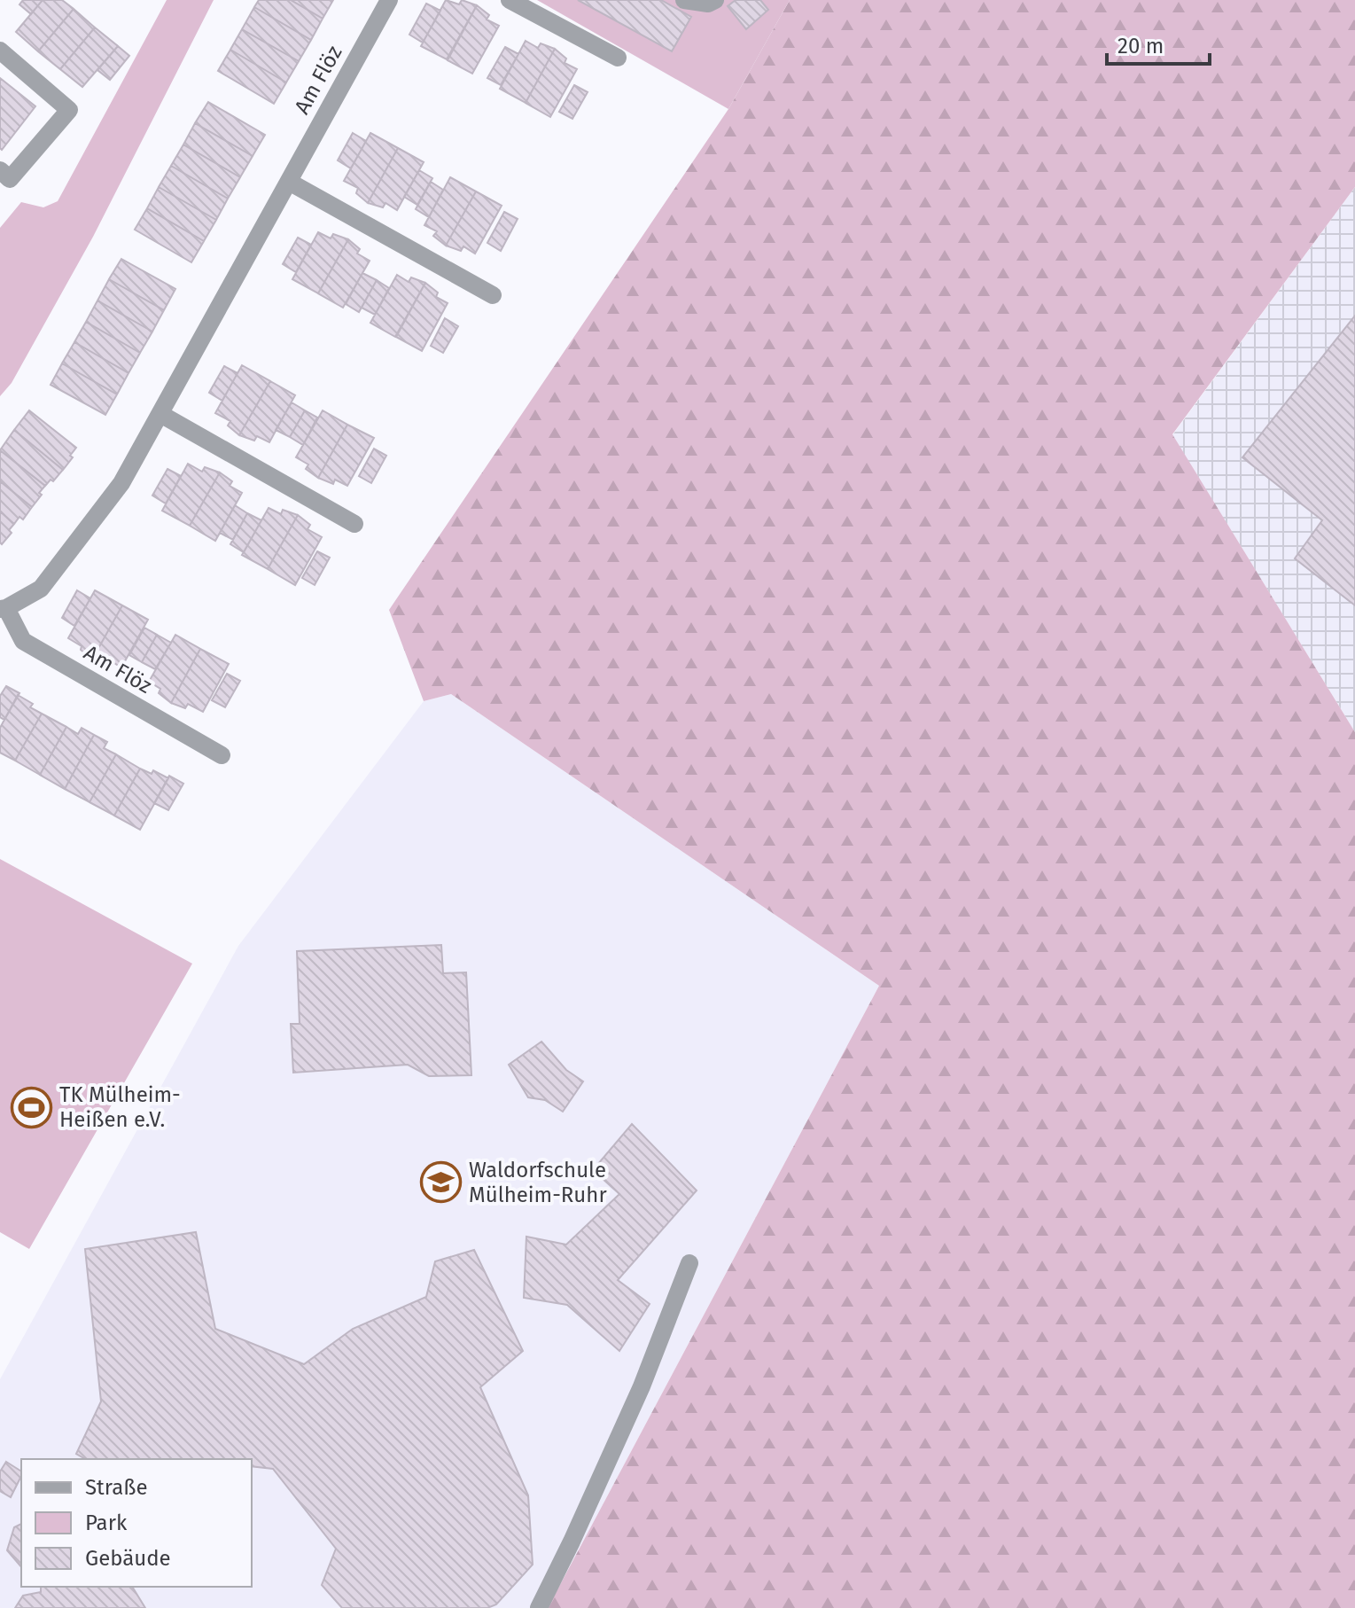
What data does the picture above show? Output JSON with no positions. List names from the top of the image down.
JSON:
{
  "streets": {
    "street": ["Am Flöz"]
  },
  "places": {
    "sports": ["TK Mülheim- Heißen e.V."],
    "school or university": ["Waldorfschule Mülheim-Ruhr"]
  },
  "legend": ["Straße", "Park", "Gebäude"],
  "scale_bar": "20 m"
}
